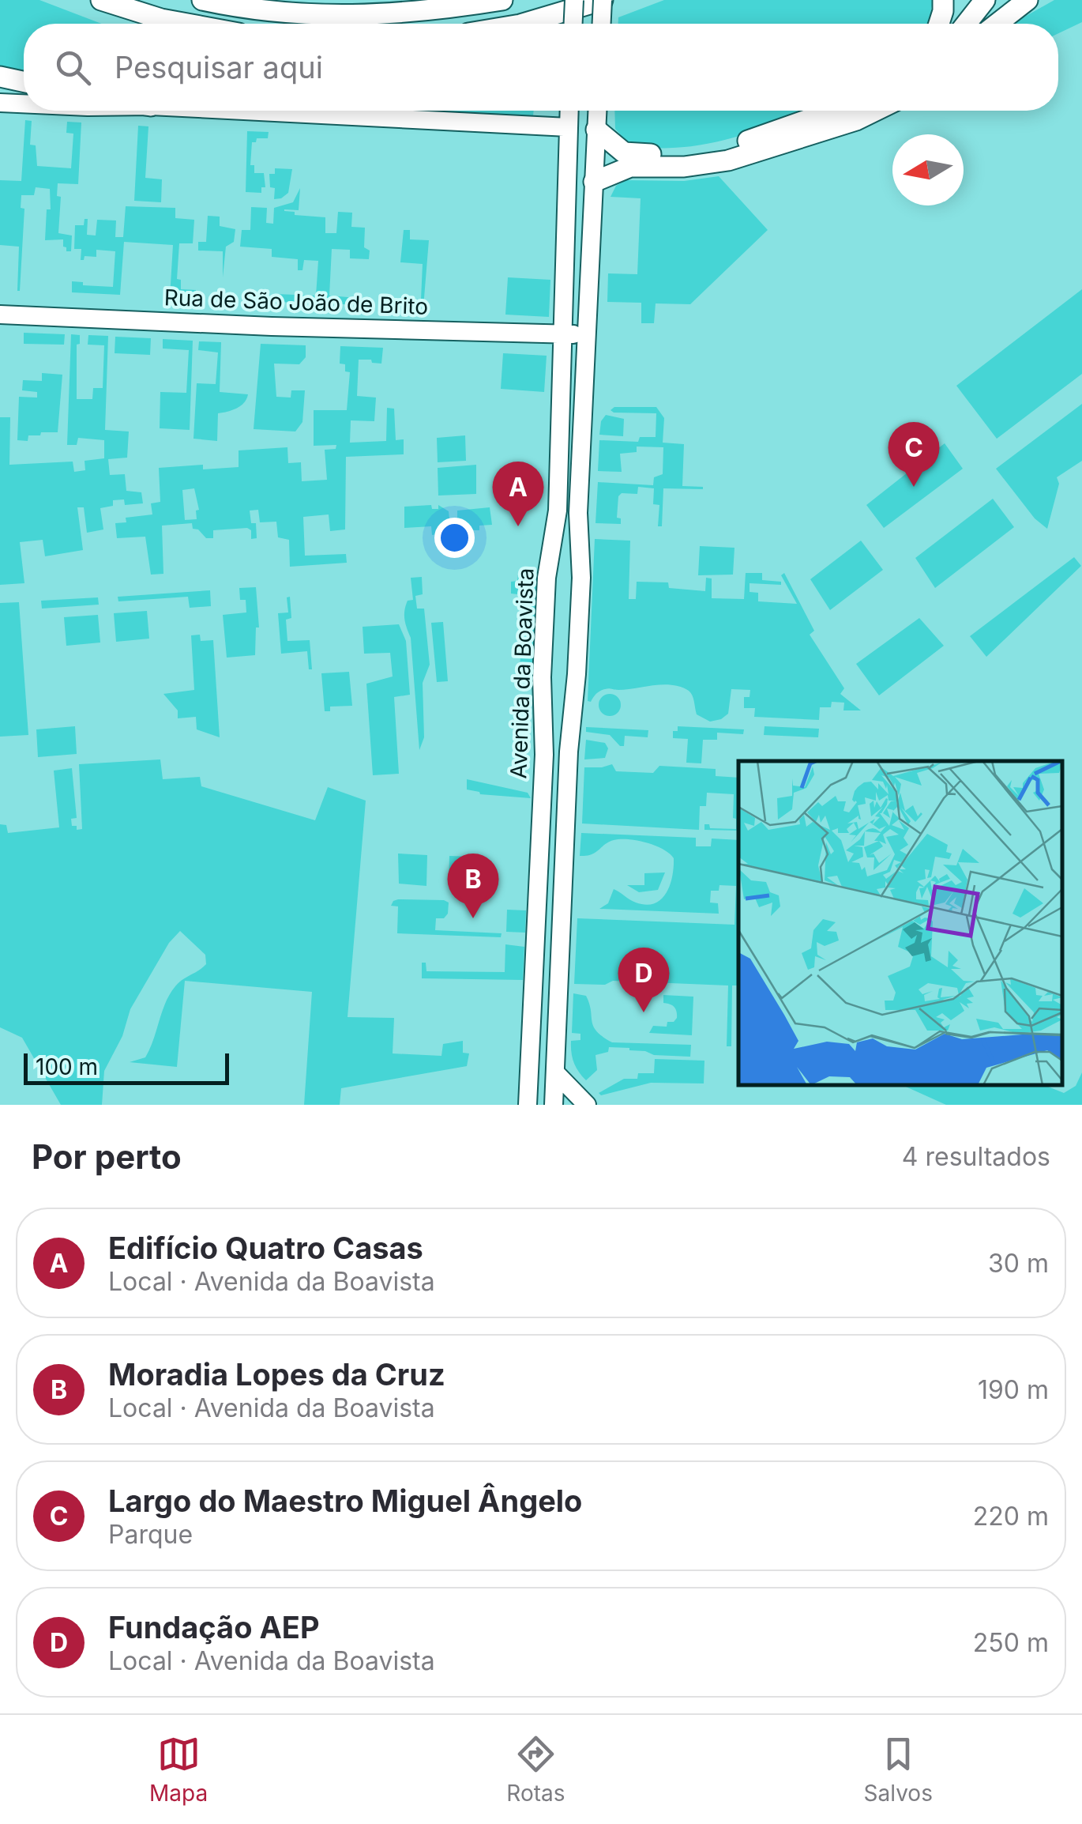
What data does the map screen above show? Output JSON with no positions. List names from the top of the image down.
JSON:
{
  "streets": {
    "main road": ["Rua de São João de Brito", "Avenida da Boavista"]
  },
  "crossings": [
    ["Rua de São João de Brito", "Avenida da Boavista"]
  ],
  "scale_bar": "100 m",
  "north": "left",
  "page": {
    "search": "Pesquisar aqui",
    "pins": [
      "C",
      "A",
      "B",
      "D"
    ],
    "scale": "100 m",
    "heading": ["Por perto", "4 resultados"],
    "list": [
      {
        "mark": "A",
        "name": "Edifício Quatro Casas",
        "note": "Local · Avenida da Boavista",
        "value": "30 m"
      },
      {
        "mark": "B",
        "name": "Moradia Lopes da Cruz",
        "note": "Local · Avenida da Boavista",
        "value": "190 m"
      },
      {
        "mark": "C",
        "name": "Largo do Maestro Miguel Ângelo",
        "note": "Parque",
        "value": "220 m"
      },
      {
        "mark": "D",
        "name": "Fundação AEP",
        "note": "Local · Avenida da Boavista",
        "value": "250 m"
      }
    ],
    "nav": ["Mapa", "Rotas", "Salvos"]
  }
}
